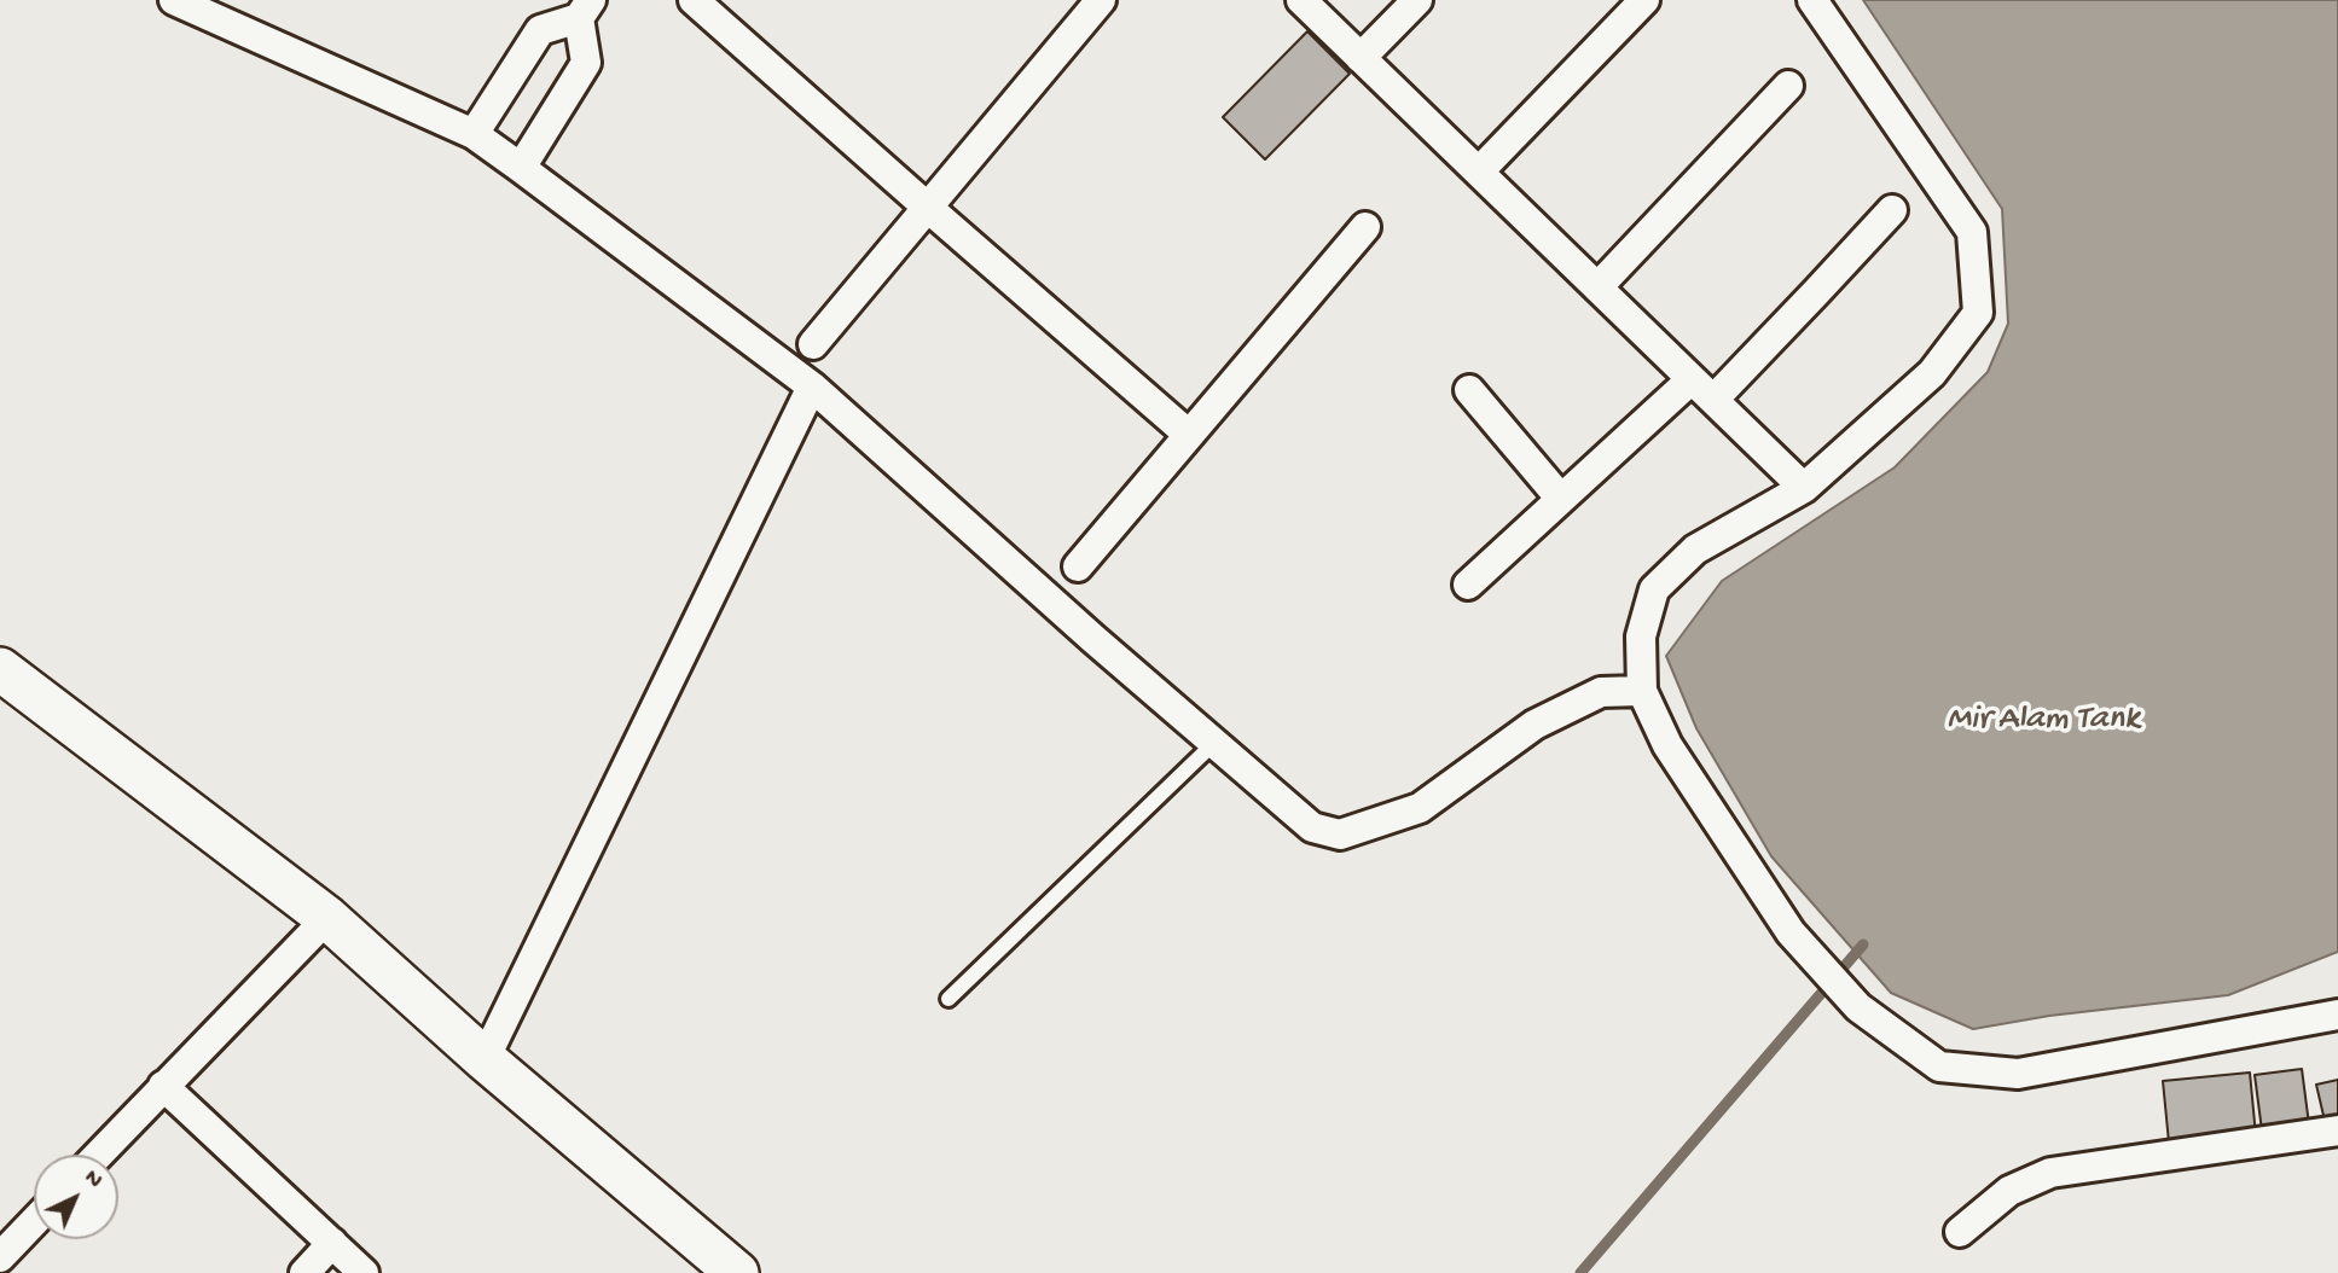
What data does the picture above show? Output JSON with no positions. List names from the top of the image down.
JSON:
{
  "water": ["Mir Alam Tank"],
  "north": "top right"
}
